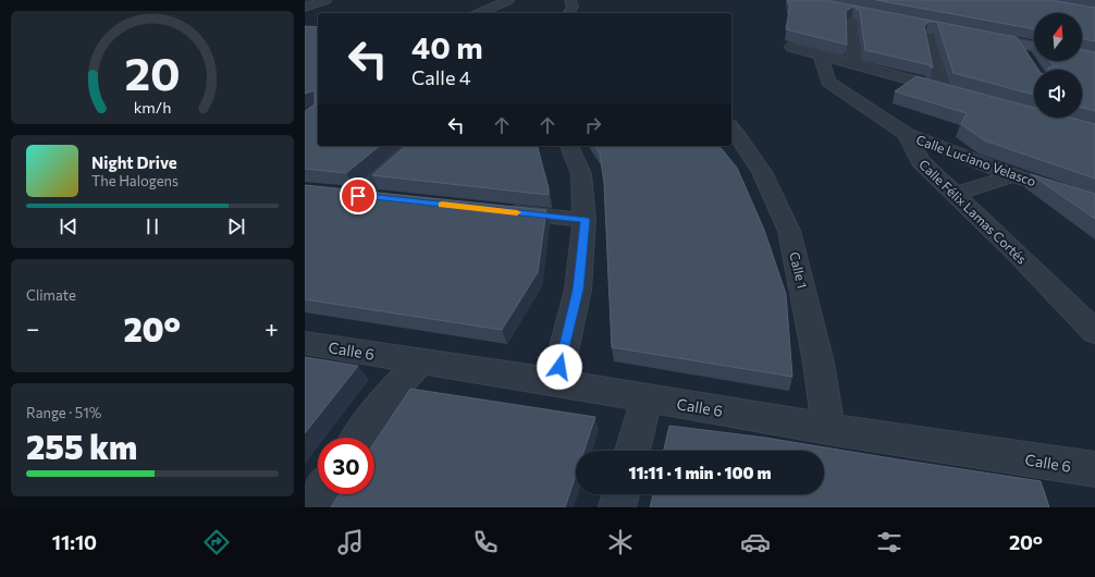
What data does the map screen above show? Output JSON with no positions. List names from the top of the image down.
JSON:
{
  "streets": {
    "street": [
      "Calle Luciano Velasco",
      "Calle Félix Lamas Cortés",
      "Calle 1",
      "Calle 6"
    ]
  },
  "crossings": [
    ["Calle Luciano Velasco", "Calle Félix Lamas Cortés"],
    ["Calle 1", "Calle 6"]
  ],
  "north": "top",
  "page": {
    "turn": ["40 m", "Calle 4"],
    "song": ["Night Drive", "The Halogens"],
    "tile": [
      "Climate",
      ["Range · 51%", "255 km"]
    ],
    "heat": ["−", "20°", "+"],
    "limit": "30",
    "trip": "11:11 · 1 min · 100 m",
    "tabs": ["11:10", "20°"],
    "gauge": ["20", "km/h"]
  }
}
